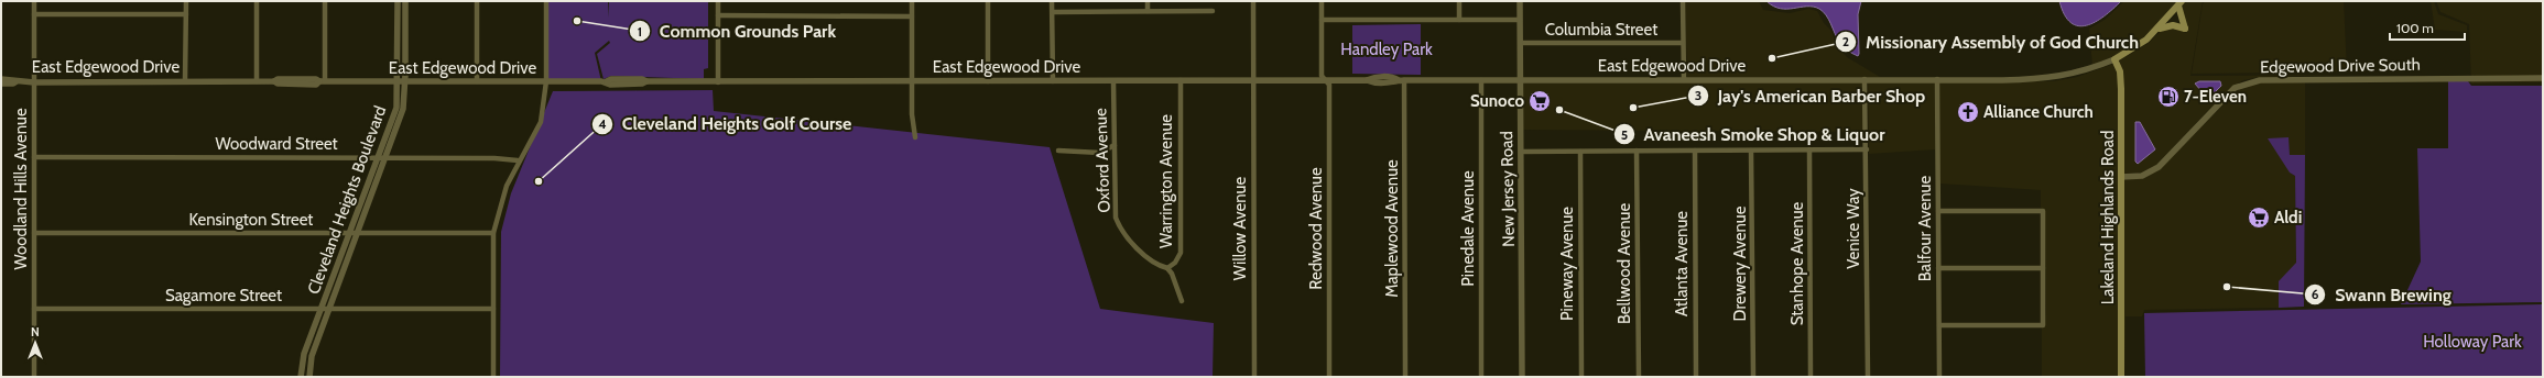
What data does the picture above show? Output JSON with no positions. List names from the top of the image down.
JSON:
{
  "streets": {
    "main road": ["East Edgewood Drive", "Lakeland Highlands Road"],
    "street": [
      "Columbia Street",
      "Edgewood Drive South",
      "Woodward Street",
      "Oxford Avenue",
      "Warrington Avenue",
      "Woodland Hills Avenue",
      "New Jersey Road",
      "Cleveland Heights Boulevard",
      "Kensington Street",
      "Willow Avenue",
      "Redwood Avenue",
      "Maplewood Avenue",
      "Pinedale Avenue",
      "Venice Way",
      "Balfour Avenue",
      "Pineway Avenue",
      "Bellwood Avenue",
      "Atlanta Avenue",
      "Drewery Avenue",
      "Stanhope Avenue",
      "Sagamore Street"
    ]
  },
  "crossings": [
    ["Columbia Street", "New Jersey Road"],
    ["East Edgewood Drive", "Oxford Avenue"],
    ["East Edgewood Drive", "Warrington Avenue"],
    ["East Edgewood Drive", "Woodland Hills Avenue"],
    ["East Edgewood Drive", "New Jersey Road"],
    ["East Edgewood Drive", "Cleveland Heights Boulevard"],
    ["East Edgewood Drive", "Lakeland Highlands Road"],
    ["East Edgewood Drive", "Willow Avenue"],
    ["East Edgewood Drive", "Redwood Avenue"],
    ["East Edgewood Drive", "Maplewood Avenue"],
    ["East Edgewood Drive", "Pinedale Avenue"],
    ["East Edgewood Drive", "Venice Way"],
    ["East Edgewood Drive", "Balfour Avenue"],
    ["Edgewood Drive South", "Lakeland Highlands Road"],
    ["Woodward Street", "Woodland Hills Avenue"],
    ["Woodward Street", "Cleveland Heights Boulevard"],
    ["Oxford Avenue", "Warrington Avenue"],
    ["Woodland Hills Avenue", "Kensington Street"],
    ["Woodland Hills Avenue", "Sagamore Street"],
    ["Cleveland Heights Boulevard", "Kensington Street"],
    ["Cleveland Heights Boulevard", "Sagamore Street"]
  ],
  "parks": ["Handley Park", "Holloway Park"],
  "places": {
    "other": [
      "Common Grounds Park",
      "Missionary Assembly of God Church",
      "Jay's American Barber Shop",
      "Avaneesh Smoke Shop & Liquor",
      "Cleveland Heights Golf Course",
      "Swann Brewing"
    ],
    "fuel station": ["7-Eleven"],
    "supermarket": ["Sunoco", "Aldi"],
    "church": ["Alliance Church"]
  },
  "scale_bar": "100 m",
  "north": "top"
}
